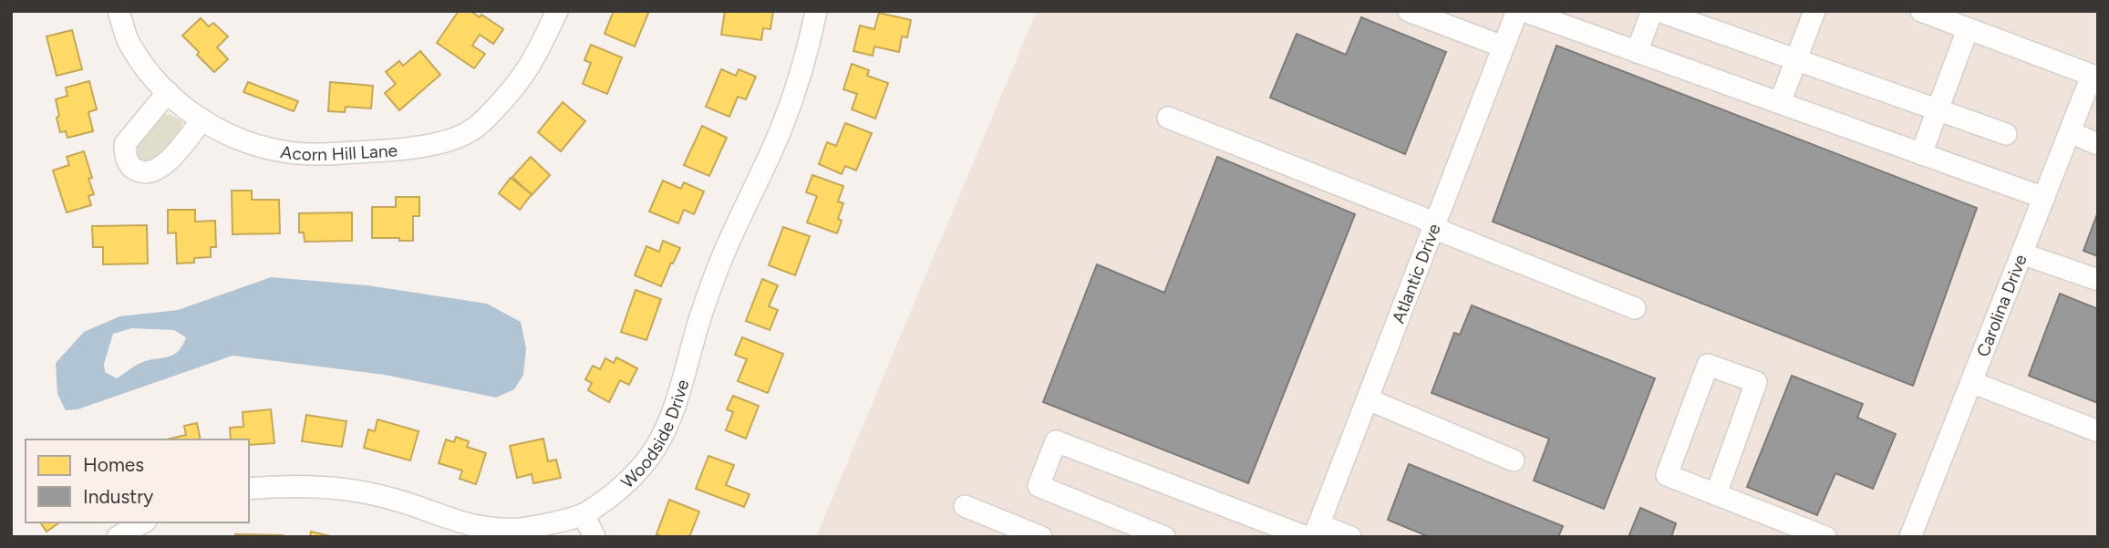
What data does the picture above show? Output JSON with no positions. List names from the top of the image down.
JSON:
{
  "streets": {
    "street": [
      "Acorn Hill Lane",
      "Atlantic Drive",
      "Carolina Drive",
      "Woodside Drive"
    ]
  },
  "legend": ["Homes", "Industry"]
}
